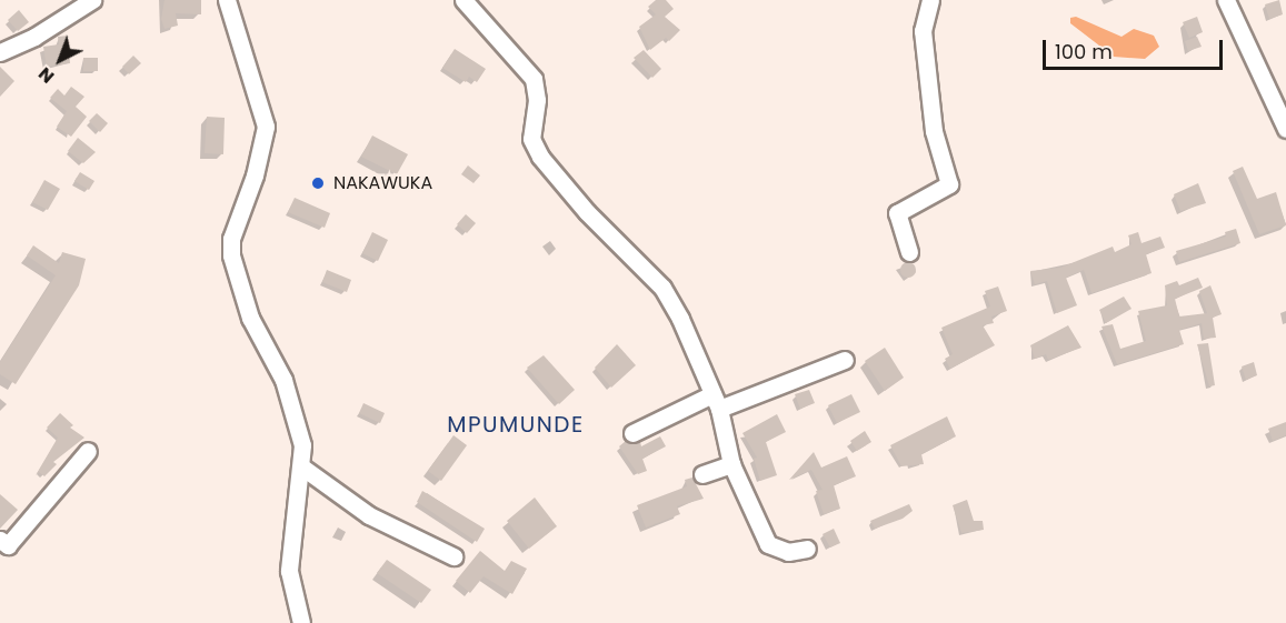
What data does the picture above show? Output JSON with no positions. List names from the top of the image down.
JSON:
{
  "districts": ["MPUMUNDE"],
  "places": ["NAKAWUKA"],
  "scale_bar": "100 m",
  "north": "bottom left"
}
